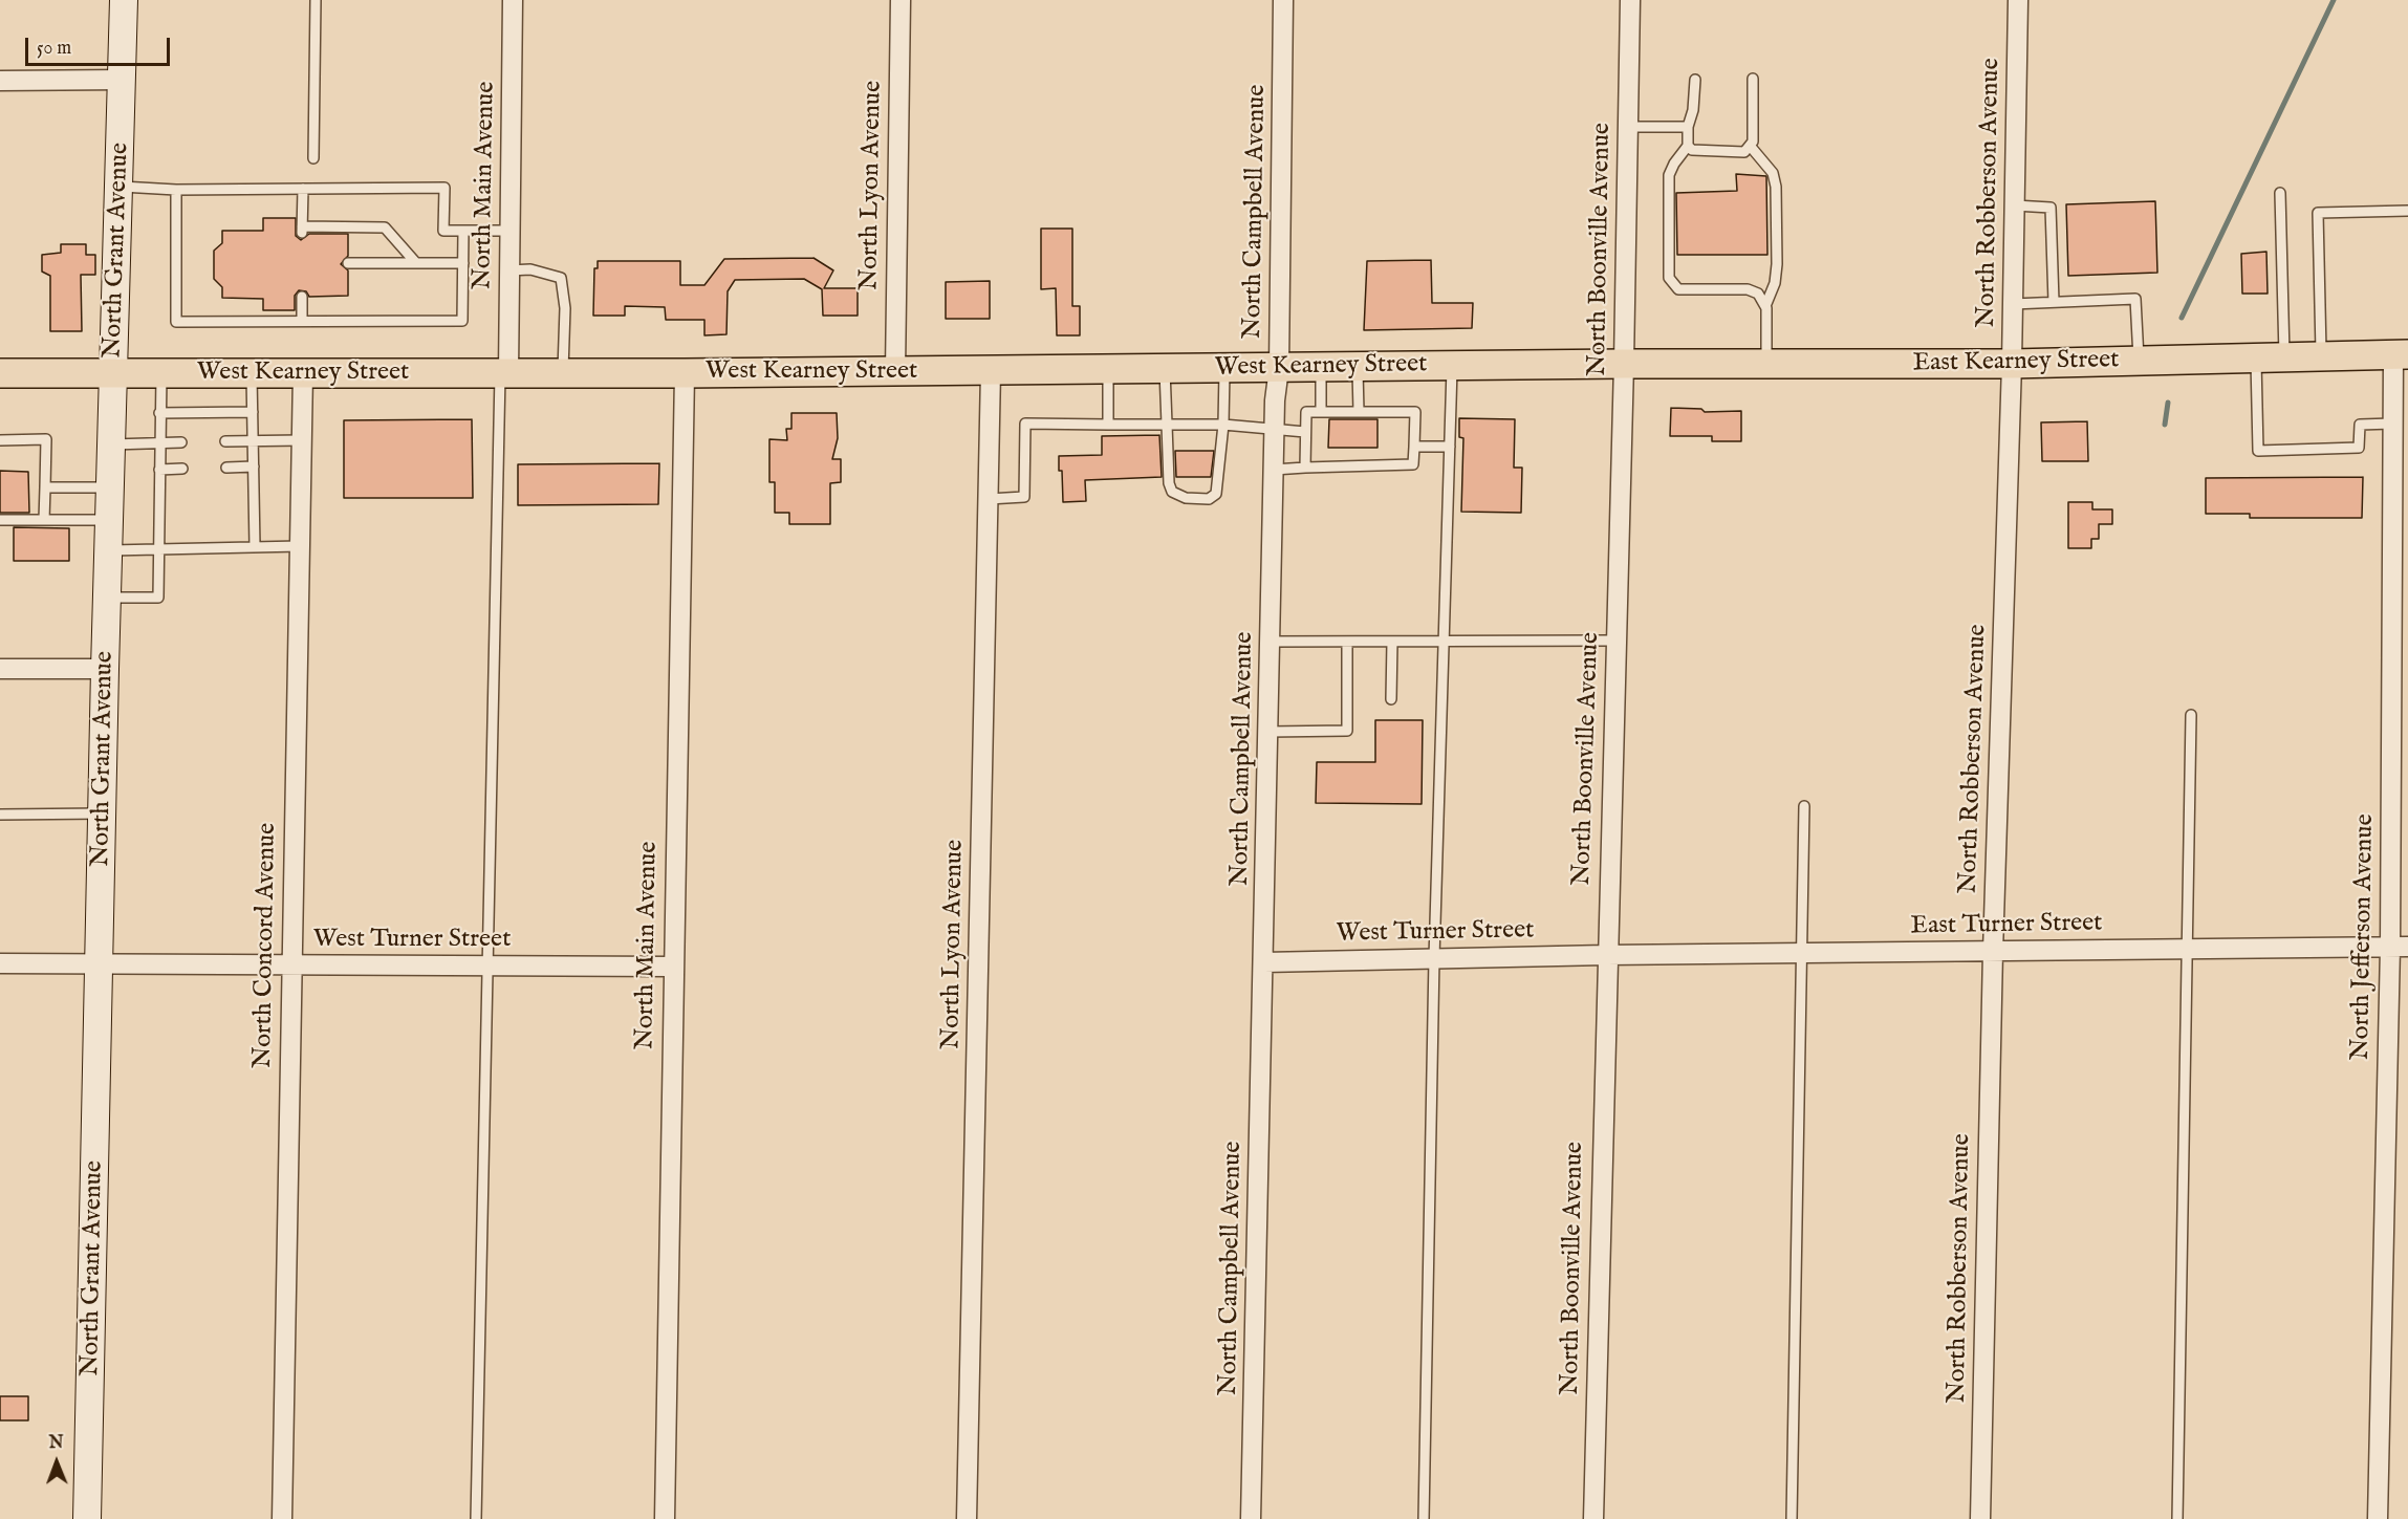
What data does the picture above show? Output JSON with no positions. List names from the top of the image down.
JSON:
{
  "streets": {
    "main road": ["North Grant Avenue", "East Kearney Street", "West Kearney Street"],
    "street": [
      "North Main Avenue",
      "North Lyon Avenue",
      "North Robberson Avenue",
      "North Campbell Avenue",
      "North Boonville Avenue",
      "East Turner Street",
      "West Turner Street",
      "North Jefferson Avenue",
      "North Concord Avenue"
    ]
  },
  "crossings": [
    ["North Main Avenue", "West Kearney Street"],
    ["North Main Avenue", "West Turner Street"],
    ["North Lyon Avenue", "West Kearney Street"],
    ["North Robberson Avenue", "East Kearney Street"],
    ["North Robberson Avenue", "East Turner Street"],
    ["North Campbell Avenue", "West Kearney Street"],
    ["North Campbell Avenue", "West Turner Street"],
    ["North Boonville Avenue", "East Kearney Street"],
    ["North Boonville Avenue", "West Kearney Street"],
    ["North Boonville Avenue", "East Turner Street"],
    ["North Boonville Avenue", "West Turner Street"],
    ["North Grant Avenue", "West Kearney Street"],
    ["North Grant Avenue", "West Turner Street"],
    ["East Kearney Street", "West Kearney Street"],
    ["East Kearney Street", "North Jefferson Avenue"],
    ["West Kearney Street", "North Concord Avenue"],
    ["East Turner Street", "West Turner Street"],
    ["East Turner Street", "North Jefferson Avenue"],
    ["West Turner Street", "North Concord Avenue"]
  ],
  "scale_bar": "50 m",
  "north": "top"
}
